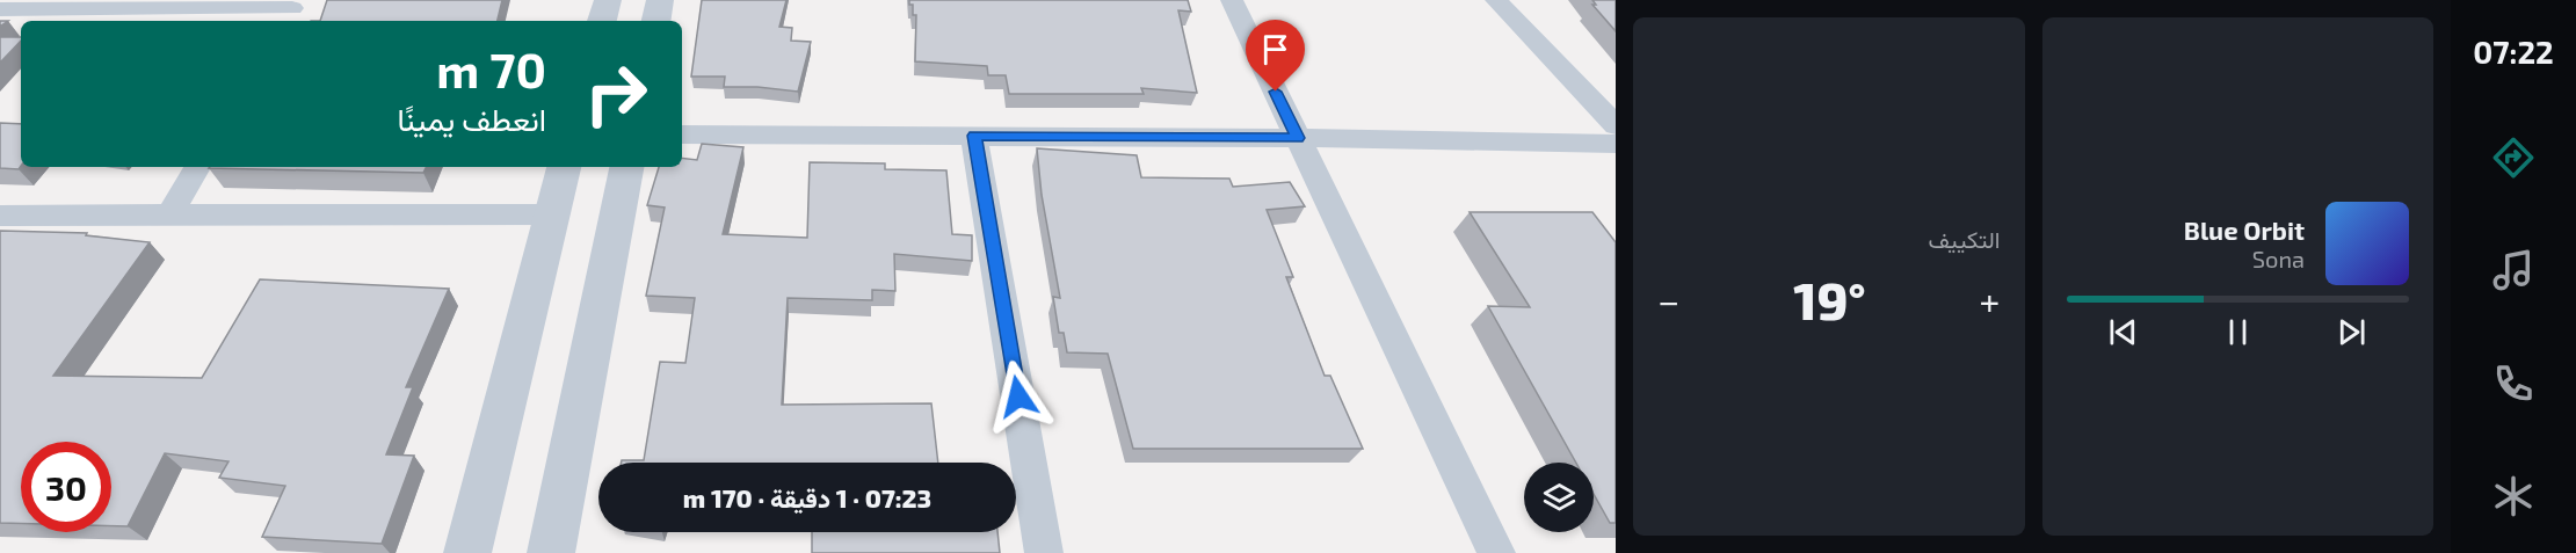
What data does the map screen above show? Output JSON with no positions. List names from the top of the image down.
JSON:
{
  "page": {
    "tabs": "07:22",
    "tile": "التكييف",
    "turn": ["70 m", "انعطف يمينًا"],
    "song": ["Blue Orbit", "Sona"],
    "heat": ["−", "19°", "+"],
    "limit": "30",
    "trip": "07:23 · 1 دقيقة · 170 m"
  }
}
